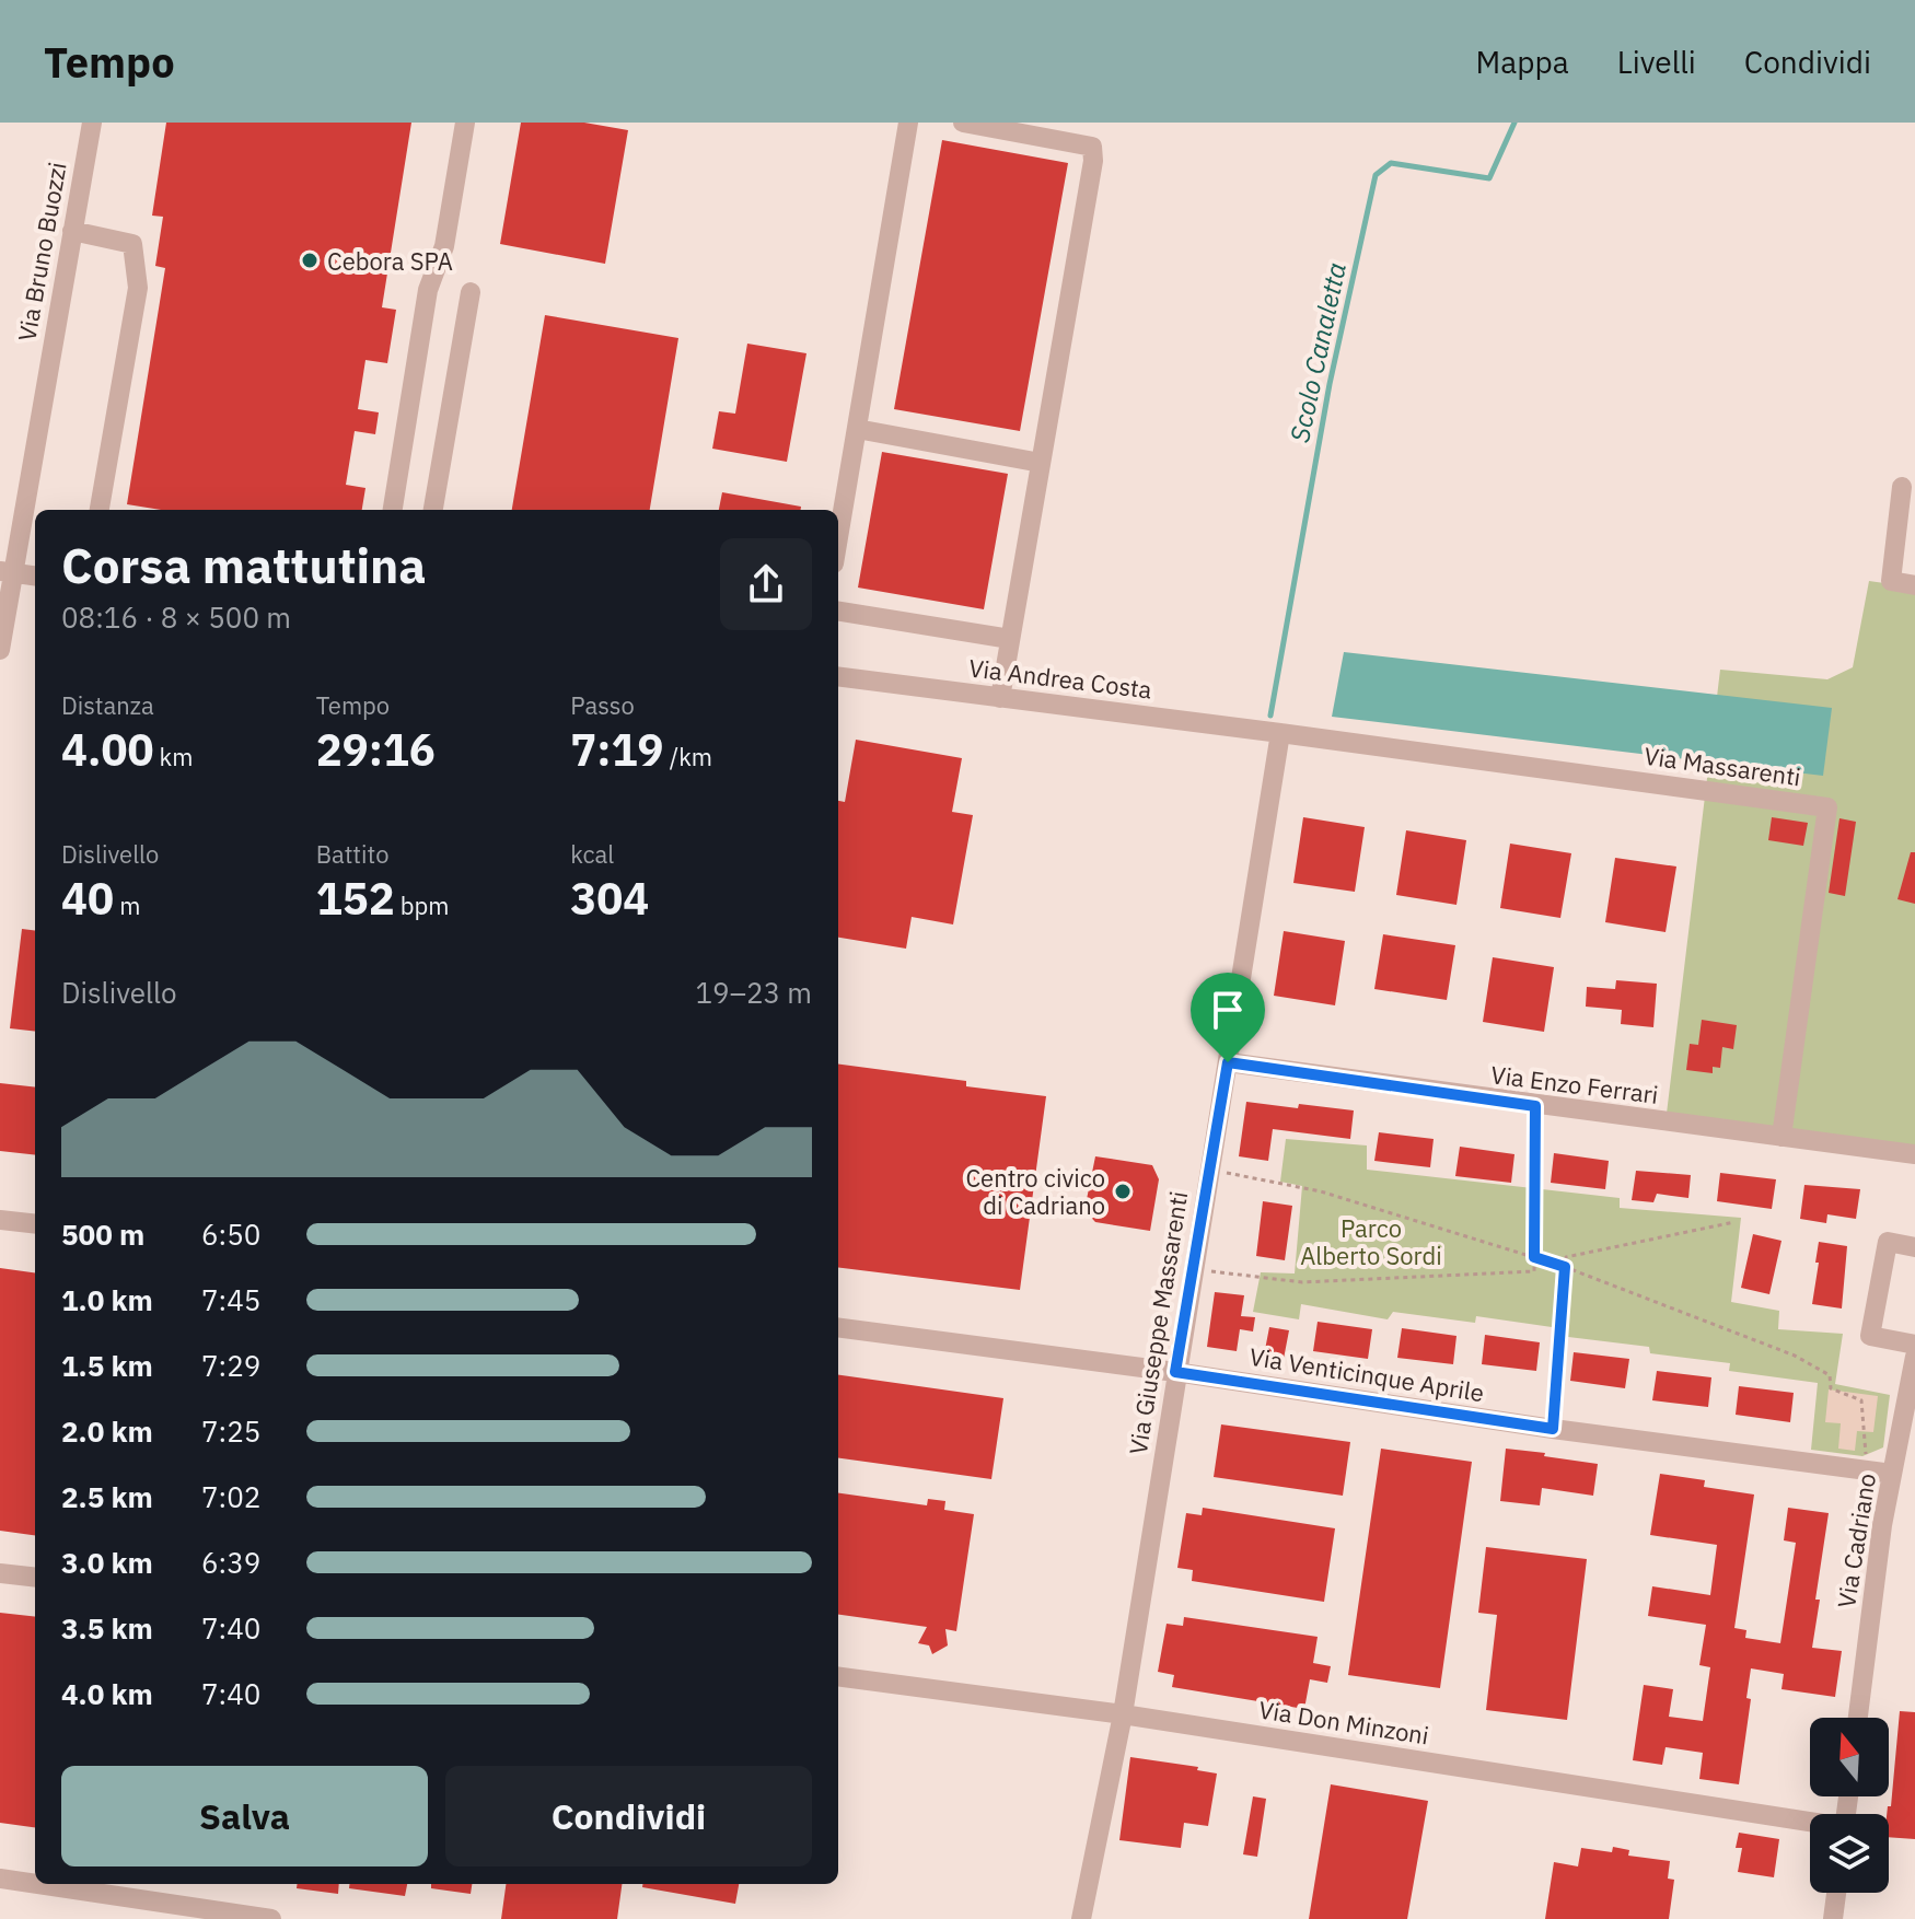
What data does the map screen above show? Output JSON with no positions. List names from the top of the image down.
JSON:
{
  "streets": {
    "street": [
      "Via Bruno Buozzi",
      "Via Andrea Costa",
      "Via Massarenti",
      "Via Enzo Ferrari",
      "Via Giuseppe Massarenti",
      "Via Venticinque Aprile",
      "Via Cadriano",
      "Via Don Minzoni"
    ]
  },
  "crossings": [
    ["Via Andrea Costa", "Via Massarenti"],
    ["Via Andrea Costa", "Via Giuseppe Massarenti"],
    ["Via Massarenti", "Via Enzo Ferrari"],
    ["Via Massarenti", "Via Giuseppe Massarenti"],
    ["Via Enzo Ferrari", "Via Giuseppe Massarenti"],
    ["Via Giuseppe Massarenti", "Via Venticinque Aprile"],
    ["Via Giuseppe Massarenti", "Via Don Minzoni"],
    ["Via Venticinque Aprile", "Via Cadriano"]
  ],
  "water": ["Scolo Canaletta"],
  "parks": ["Parco Alberto Sordi"],
  "places": ["Cebora SPA", "Centro civico di Cadriano"],
  "north": "top",
  "page": {
    "header": "Tempo",
    "nav": ["Mappa", "Livelli", "Condividi"],
    "heading": ["Corsa mattutina", "08:16 · 8 × 500 m"],
    "stats": [
      ["Distanza", "4.00 km"],
      ["Tempo", "29:16"],
      ["Passo", "7:19 /km"],
      ["Dislivello", "40 m"],
      ["Battito", "152 bpm"],
      ["kcal", "304"]
    ],
    "chart": ["Dislivello", "19–23 m"],
    "list": [
      {
        "name": "500 m",
        "note": "6:50"
      },
      {
        "name": "1.0 km",
        "note": "7:45"
      },
      {
        "name": "1.5 km",
        "note": "7:29"
      },
      {
        "name": "2.0 km",
        "note": "7:25"
      },
      {
        "name": "2.5 km",
        "note": "7:02"
      },
      {
        "name": "3.0 km",
        "note": "6:39"
      },
      {
        "name": "3.5 km",
        "note": "7:40"
      },
      {
        "name": "4.0 km",
        "note": "7:40"
      }
    ],
    "buttons": ["Salva", "Condividi"]
  }
}
